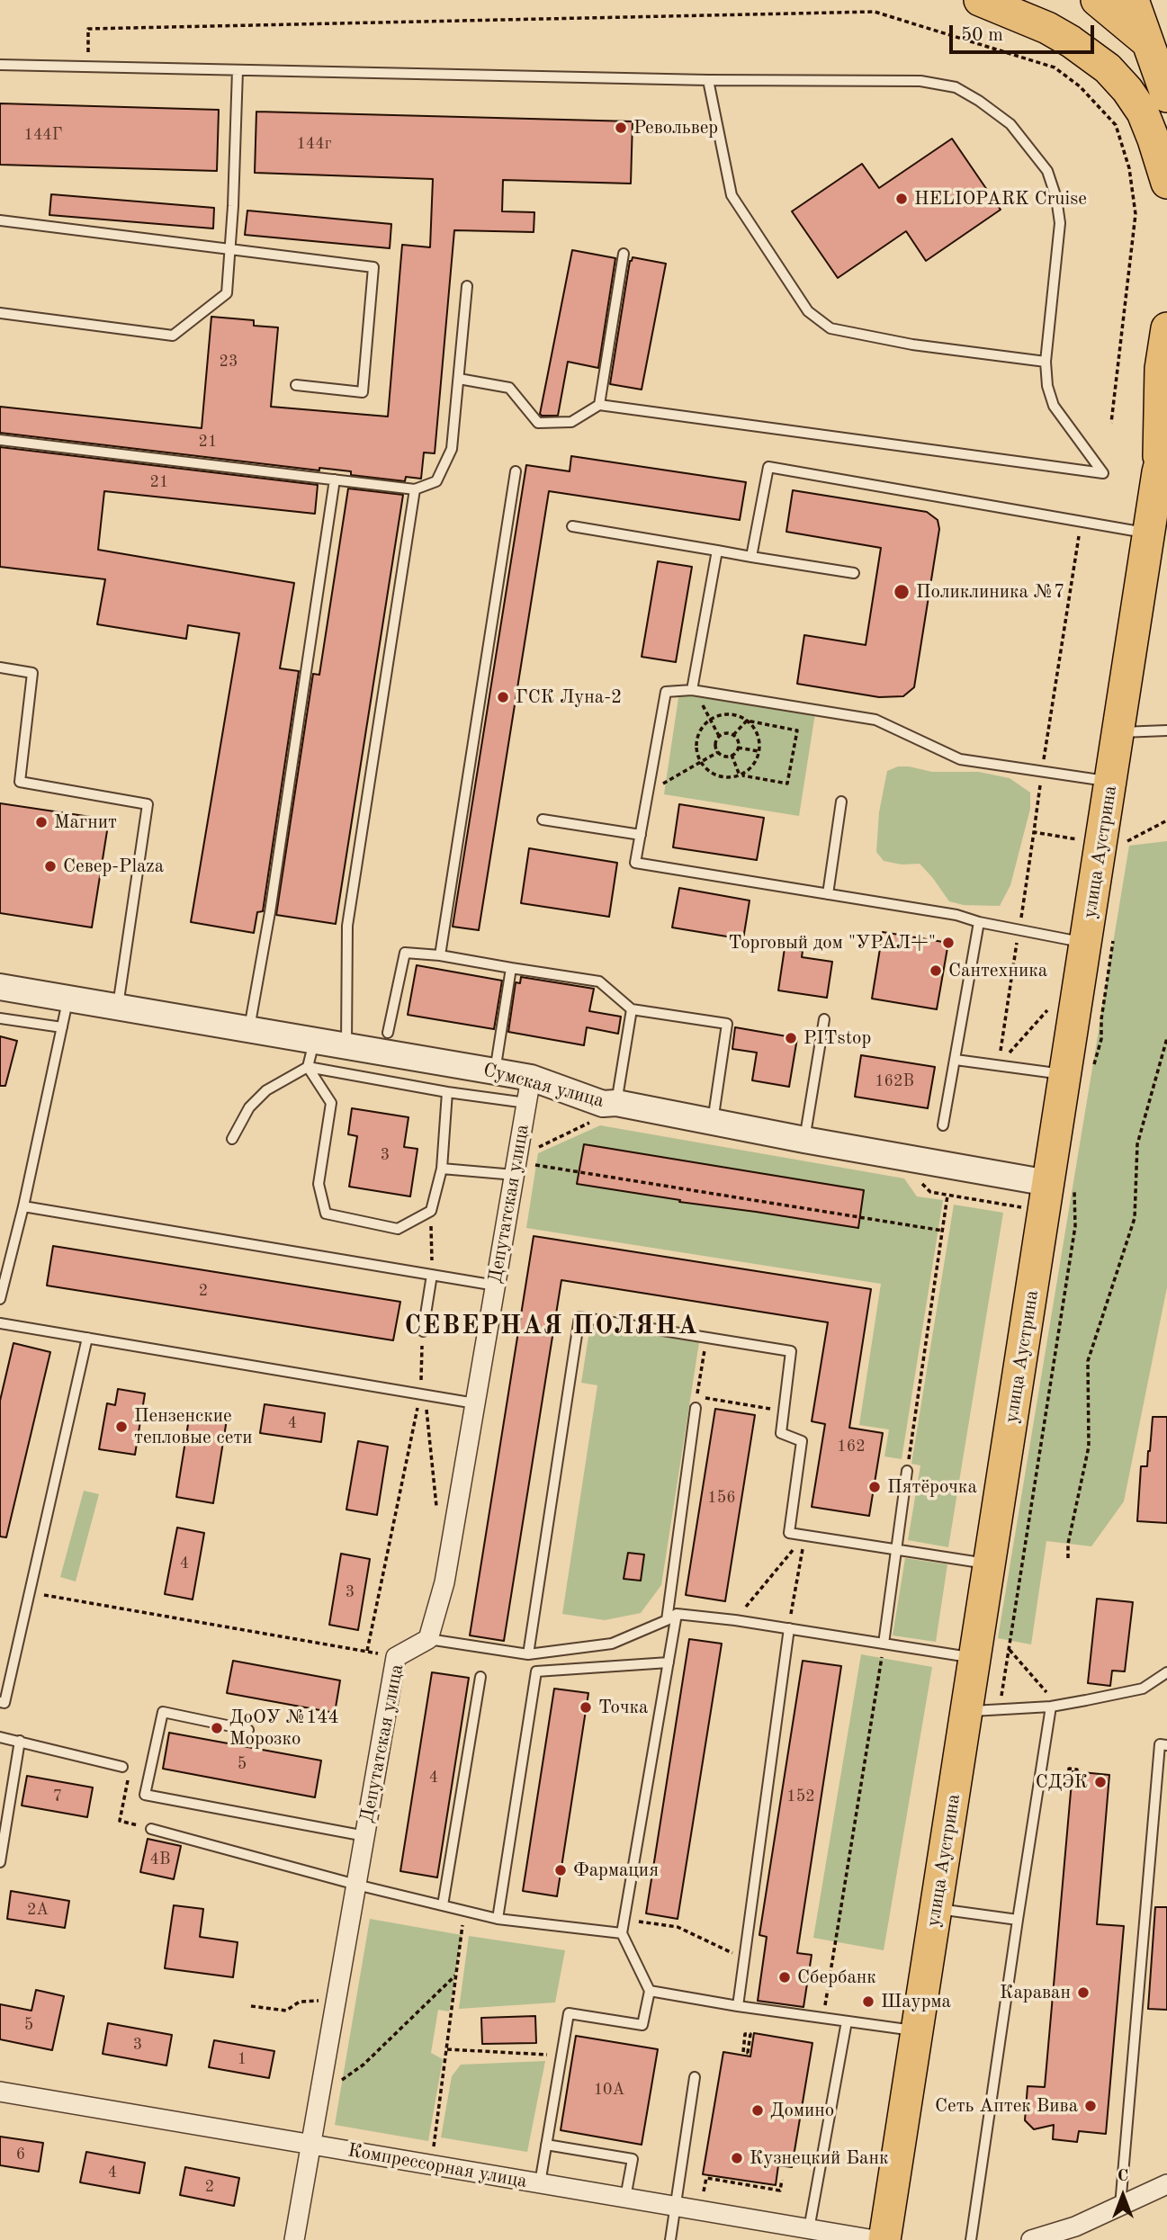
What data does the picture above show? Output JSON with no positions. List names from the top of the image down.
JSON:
{
  "streets": {
    "main road": ["улица Аустрина"],
    "street": ["Сумская улица", "Депутатская улица", "Компрессорная улица"]
  },
  "crossings": [
    ["улица Аустрина", "Сумская улица"],
    ["Сумская улица", "Депутатская улица"],
    ["Депутатская улица", "Компрессорная улица"]
  ],
  "districts": ["СЕВЕРНАЯ ПОЛЯНА"],
  "places": [
    "Револьвер",
    "HELIOPARK Cruise",
    "Поликлиника №7",
    "ГСК Луна-2",
    "Магнит",
    "Север-Plaza",
    "Торговый дом \"УРАЛ+\"",
    "Сантехника",
    "PITstop",
    "Пензенские тепловые сети",
    "Пятёрочка",
    "Точка",
    "ДоОУ №144 Морозко",
    "СДЭК",
    "Фармация",
    "Сбербанк",
    "Караван",
    "Шаурма",
    "Сеть Аптек Вива",
    "Домино",
    "Кузнецкий Банк"
  ],
  "house_numbers": [
    "144Г",
    "144г",
    "23",
    "21",
    "21",
    "162В",
    "3",
    "2",
    "4",
    "162",
    "156",
    "4",
    "3",
    "5",
    "4",
    "7",
    "152",
    "4В",
    "2А",
    "5",
    "3",
    "1",
    "10А",
    "6",
    "4",
    "2"
  ],
  "scale_bar": "50 m",
  "north": "top"
}
